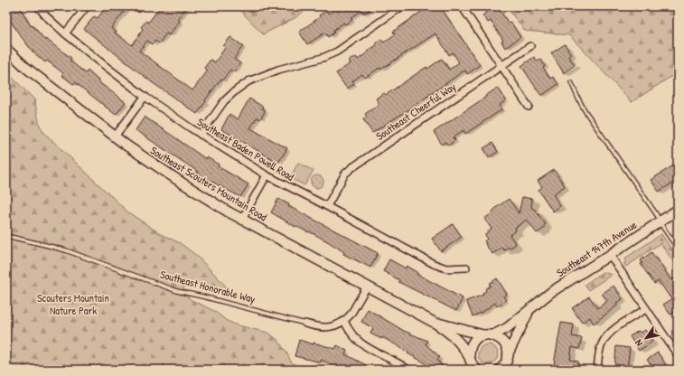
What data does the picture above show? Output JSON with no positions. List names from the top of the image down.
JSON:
{
  "streets": {
    "street": [
      "Southeast Cheerful Way",
      "Southeast Baden Powell Road",
      "Southeast Scouters Mountain Road",
      "Southeast 147th Avenue",
      "Southeast Honorable Way"
    ]
  },
  "crossings": [
    ["Southeast Cheerful Way", "Southeast Baden Powell Road"],
    ["Southeast Scouters Mountain Road", "Southeast 147th Avenue"],
    ["Southeast Scouters Mountain Road", "Southeast Honorable Way"]
  ],
  "parks": ["Scouters Mountain Nature Park"],
  "north": "bottom left"
}
